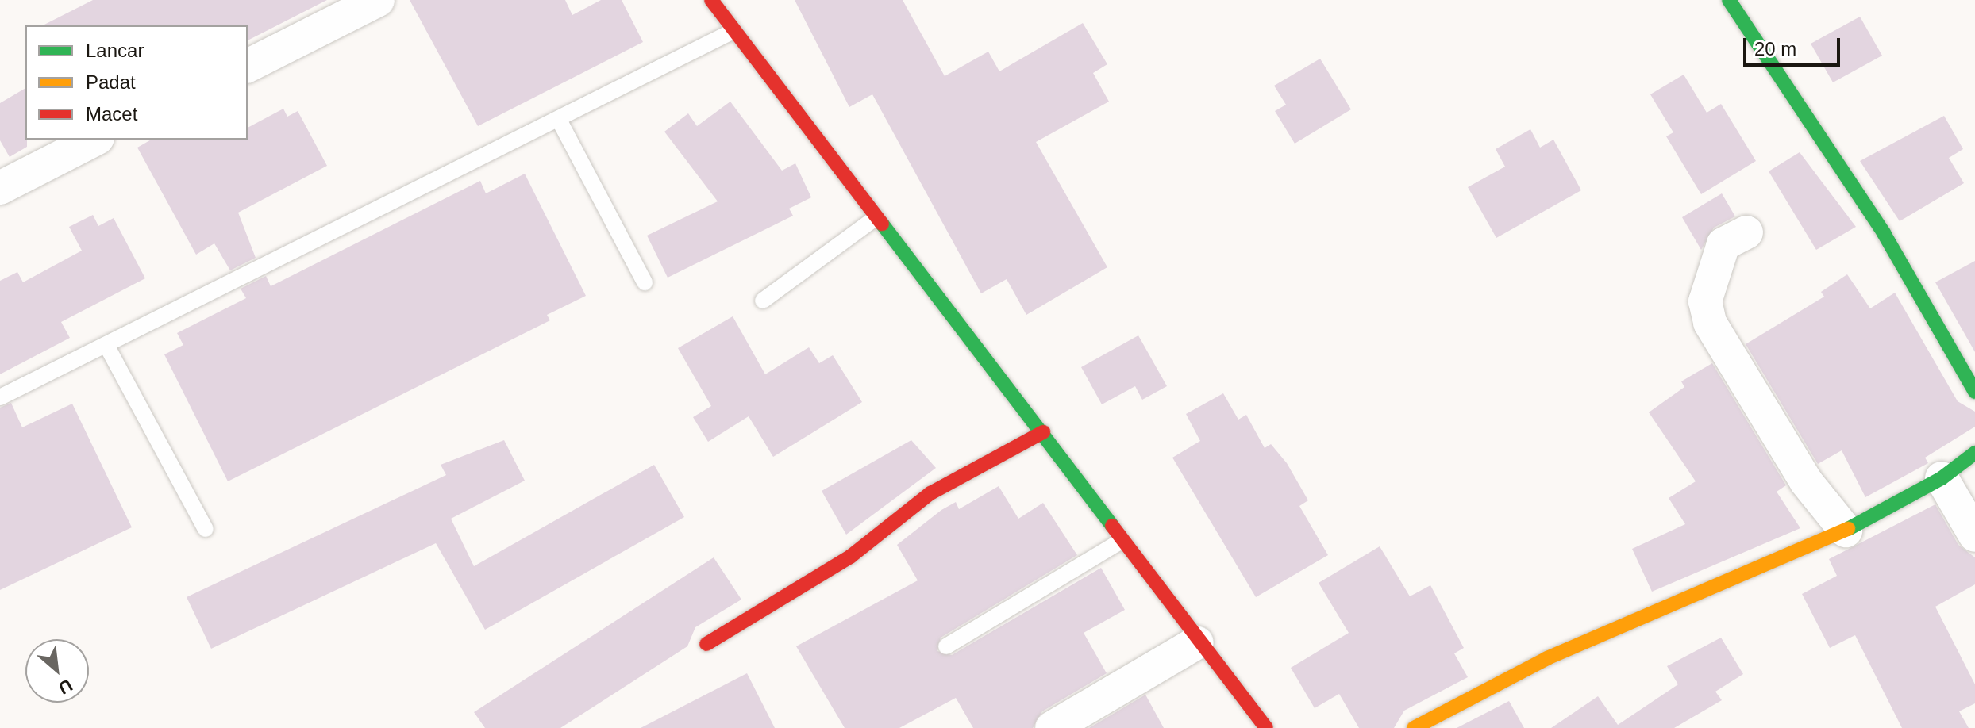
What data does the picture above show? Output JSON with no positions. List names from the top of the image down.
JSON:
{
  "legend": ["Lancar", "Padat", "Macet"],
  "scale_bar": "20 m",
  "north": "bottom right"
}
